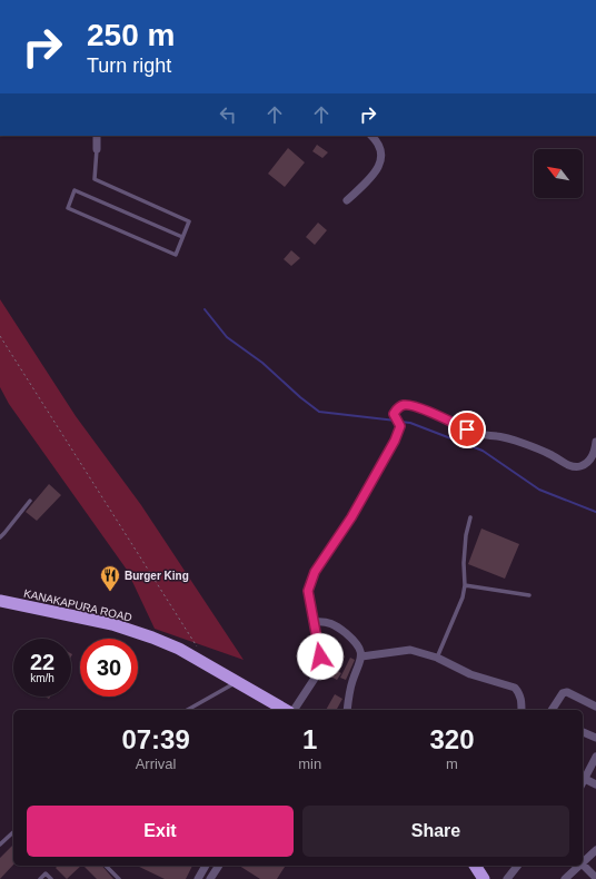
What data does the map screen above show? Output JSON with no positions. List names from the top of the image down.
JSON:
{
  "streets": {
    "highway": ["KANAKAPURA ROAD"]
  },
  "places": {
    "restaurant": ["Burger King"]
  },
  "north": "top left",
  "page": {
    "turn": ["250 m", "Turn right"],
    "speed": "22 km/h",
    "limit": "30",
    "eta": [
      "07:39",
      "Arrival",
      "1",
      "min",
      "320",
      "m"
    ],
    "buttons": ["Exit", "Share"]
  }
}
